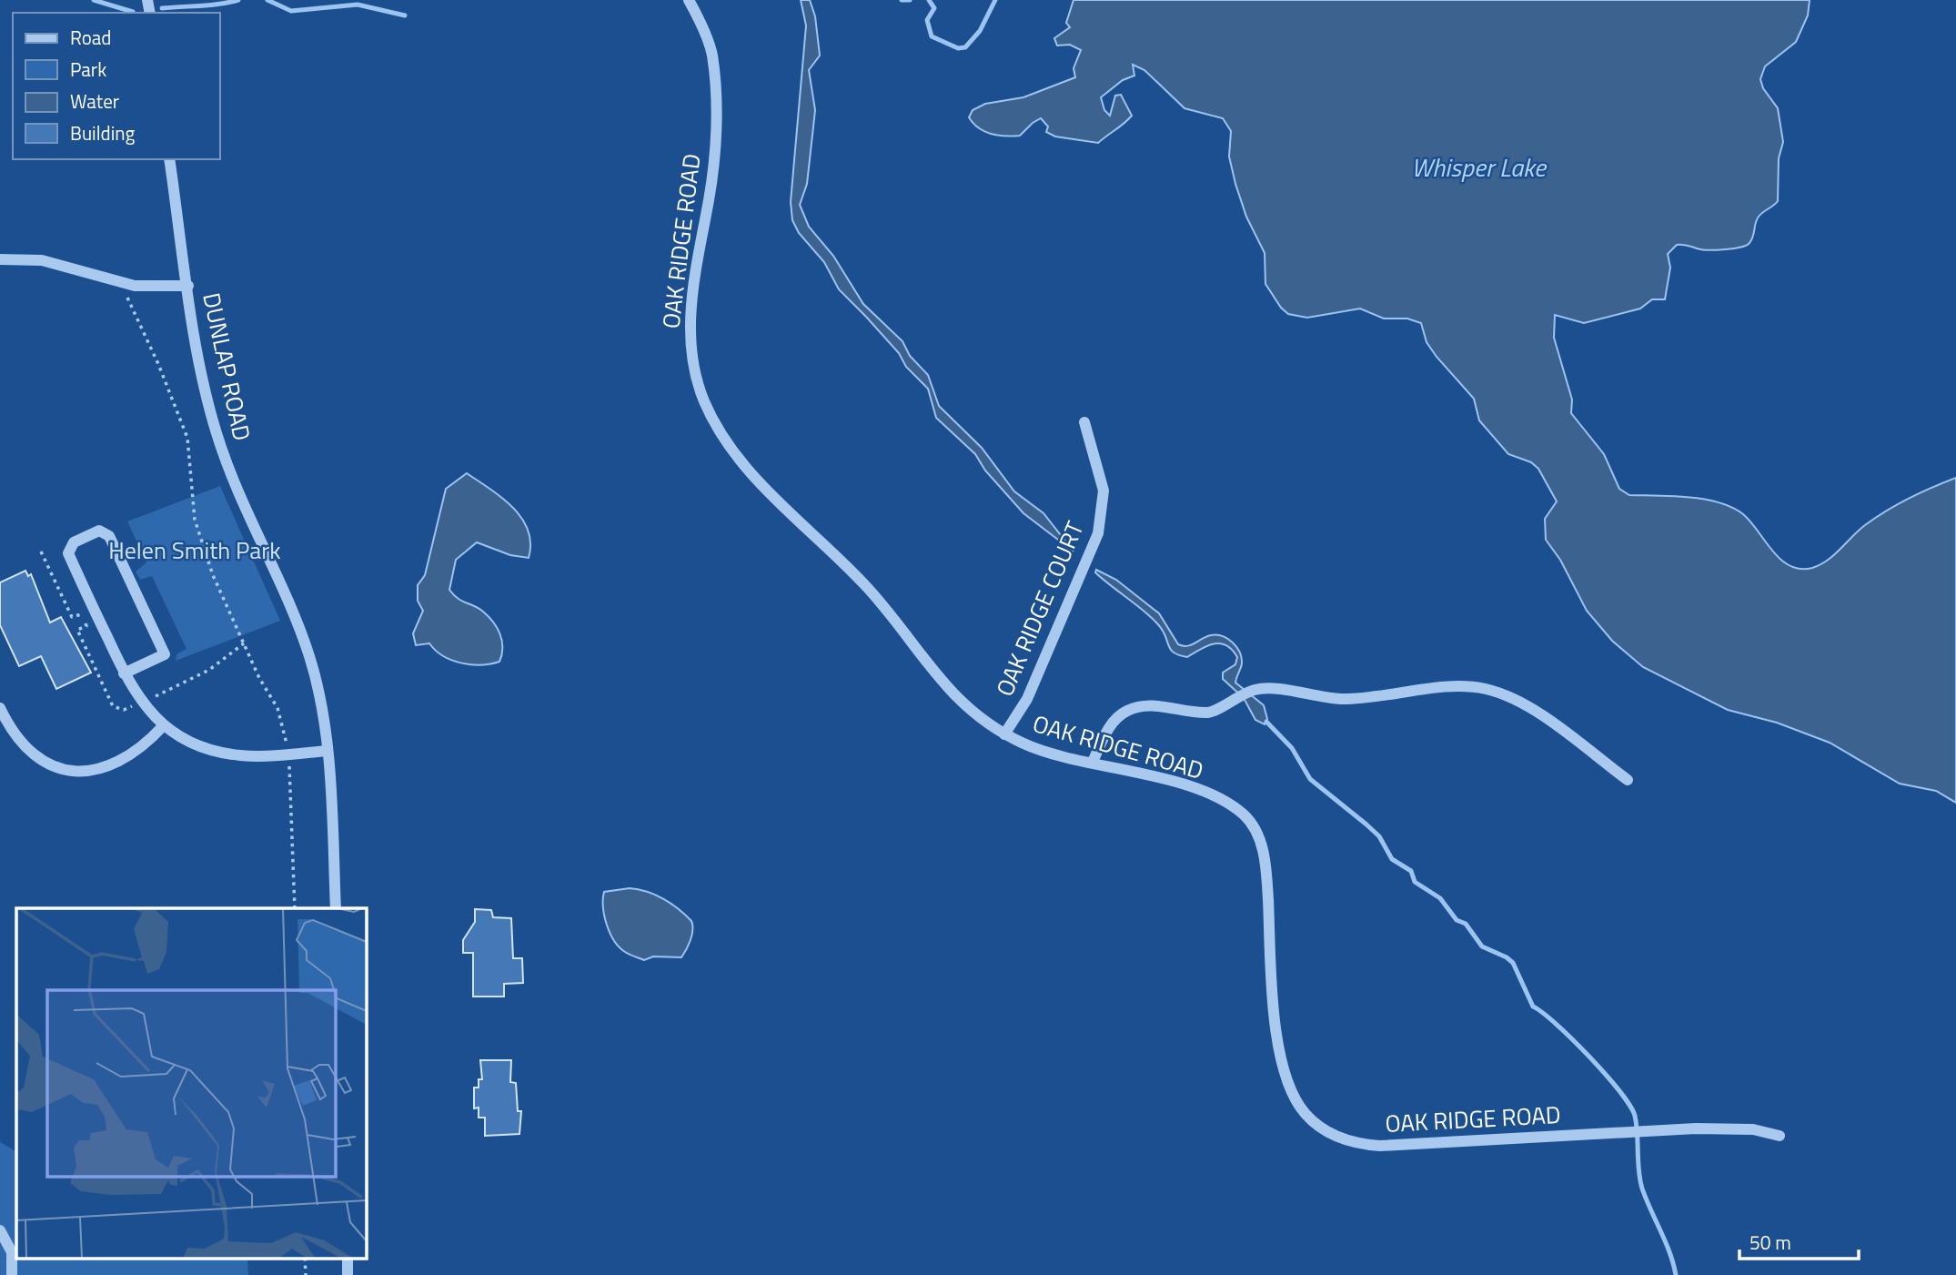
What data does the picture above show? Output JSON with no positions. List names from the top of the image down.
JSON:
{
  "streets": {
    "street": ["OAK RIDGE ROAD", "DUNLAP ROAD", "OAK RIDGE COURT"]
  },
  "crossings": [
    ["OAK RIDGE ROAD", "OAK RIDGE COURT"]
  ],
  "water": ["Whisper Lake"],
  "parks": ["Helen Smith Park"],
  "legend": [
    "Road",
    "Park",
    "Water",
    "Building"
  ],
  "scale_bar": "50 m"
}
